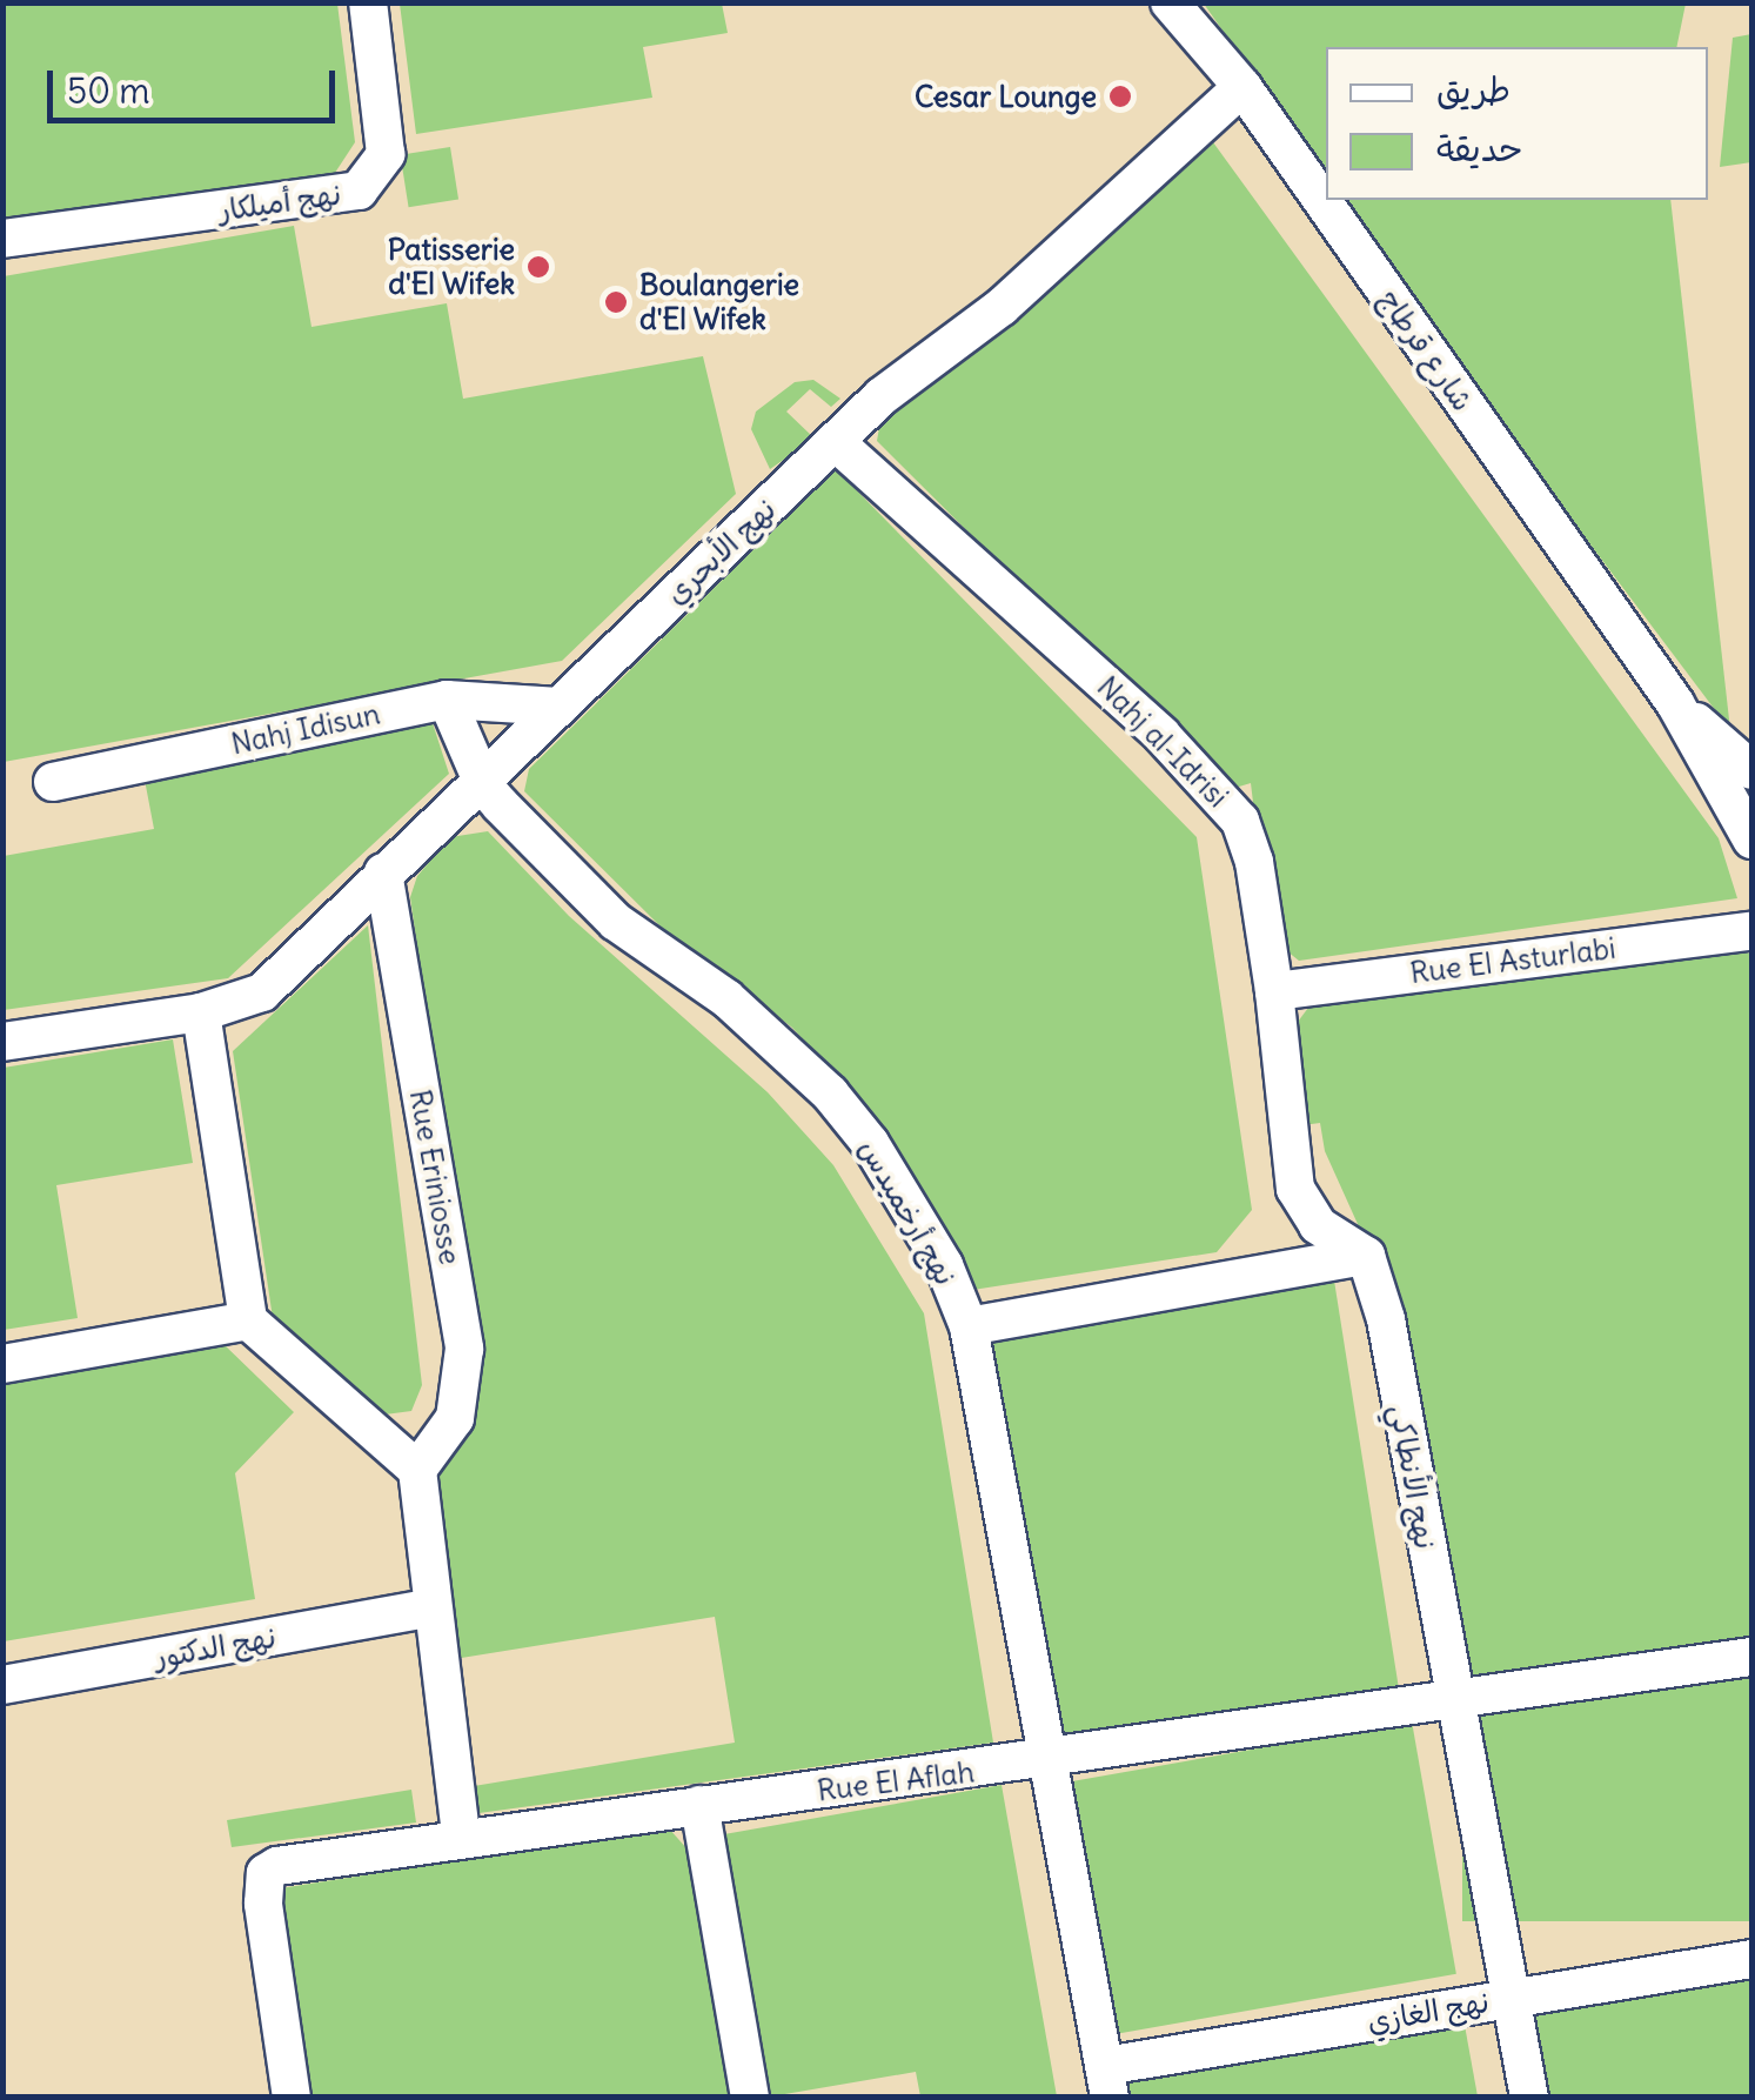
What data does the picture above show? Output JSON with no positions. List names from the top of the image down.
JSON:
{
  "streets": {
    "street": [
      "نهج أميلكار",
      "شارع قرطاج",
      "نهج الأبحري",
      "Nahj Idisun",
      "Nahj al-Idrisi",
      "Rue El Asturlabi",
      "Rue Eriniosse",
      "نهج أرخميدس",
      "نهج الأنطاكي",
      "نهج الدكتور",
      "Rue El Aflah",
      "نهج الغازي"
    ]
  },
  "crossings": [
    ["شارع قرطاج", "نهج الأبحري"],
    ["نهج الأبحري", "Nahj Idisun"],
    ["نهج الأبحري", "Nahj al-Idrisi"],
    ["نهج الأبحري", "Rue Eriniosse"],
    ["نهج الأبحري", "نهج أرخميدس"],
    ["Nahj Idisun", "نهج أرخميدس"],
    ["Nahj al-Idrisi", "Rue El Asturlabi"],
    ["Nahj al-Idrisi", "نهج الأنطاكي"],
    ["نهج أرخميدس", "Rue El Aflah"],
    ["نهج أرخميدس", "نهج الغازي"],
    ["نهج الأنطاكي", "Rue El Aflah"],
    ["نهج الأنطاكي", "نهج الغازي"]
  ],
  "places": ["Cesar Lounge", "Patisserie d'El Wifek", "Boulangerie d'El Wifek"],
  "legend": ["طريق", "حديقة"],
  "scale_bar": "50 m"
}
